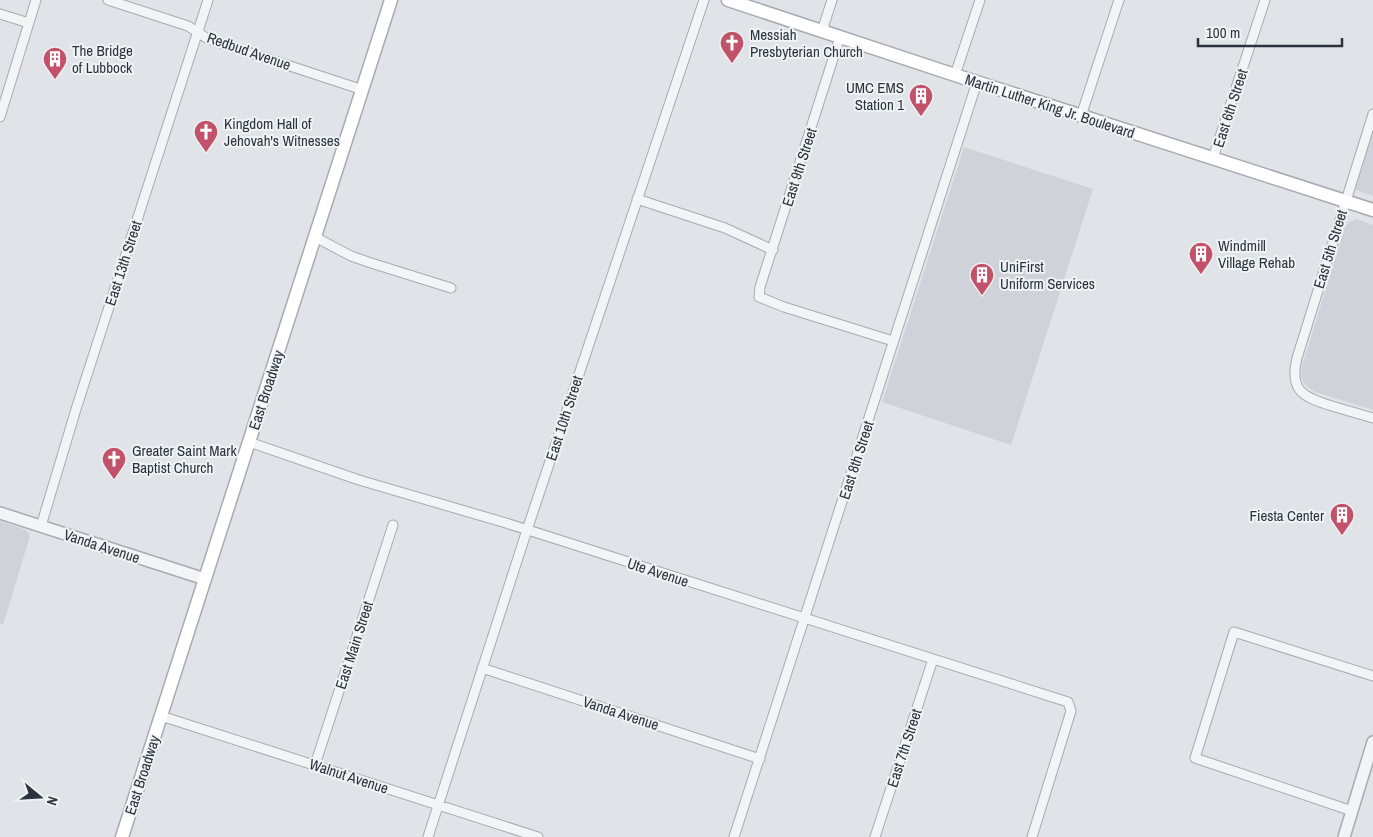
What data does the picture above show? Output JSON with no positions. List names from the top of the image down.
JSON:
{
  "streets": {
    "main road": ["Martin Luther King Jr. Boulevard", "East Broadway"],
    "street": [
      "Redbud Avenue",
      "East 6th Street",
      "East 9th Street",
      "East 5th Street",
      "East 13th Street",
      "East 10th Street",
      "East 8th Street",
      "Vanda Avenue",
      "Ute Avenue",
      "East Main Street",
      "East 7th Street",
      "Walnut Avenue"
    ]
  },
  "crossings": [
    ["Redbud Avenue", "East 13th Street"],
    ["Redbud Avenue", "East Broadway"],
    ["Martin Luther King Jr. Boulevard", "East 6th Street"],
    ["Martin Luther King Jr. Boulevard", "East 9th Street"],
    ["Martin Luther King Jr. Boulevard", "East 5th Street"],
    ["Martin Luther King Jr. Boulevard", "East 8th Street"],
    ["East 9th Street", "East 8th Street"],
    ["East 13th Street", "Vanda Avenue"],
    ["East Broadway", "Vanda Avenue"],
    ["East Broadway", "Ute Avenue"],
    ["East Broadway", "Walnut Avenue"],
    ["East 10th Street", "Vanda Avenue"],
    ["East 10th Street", "Ute Avenue"],
    ["East 10th Street", "Walnut Avenue"],
    ["East 8th Street", "Vanda Avenue"],
    ["East 8th Street", "Ute Avenue"],
    ["Ute Avenue", "East 7th Street"],
    ["East Main Street", "Walnut Avenue"]
  ],
  "places": {
    "church": ["Messiah Presbyterian Church", "Kingdom Hall of Jehovah's Witnesses", "Greater Saint Mark Baptist Church"],
    "building": [
      "The Bridge of Lubbock",
      "UMC EMS Station 1",
      "Windmill Village Rehab",
      "UniFirst Uniform Services",
      "Fiesta Center"
    ]
  },
  "scale_bar": "100 m",
  "north": "right"
}
